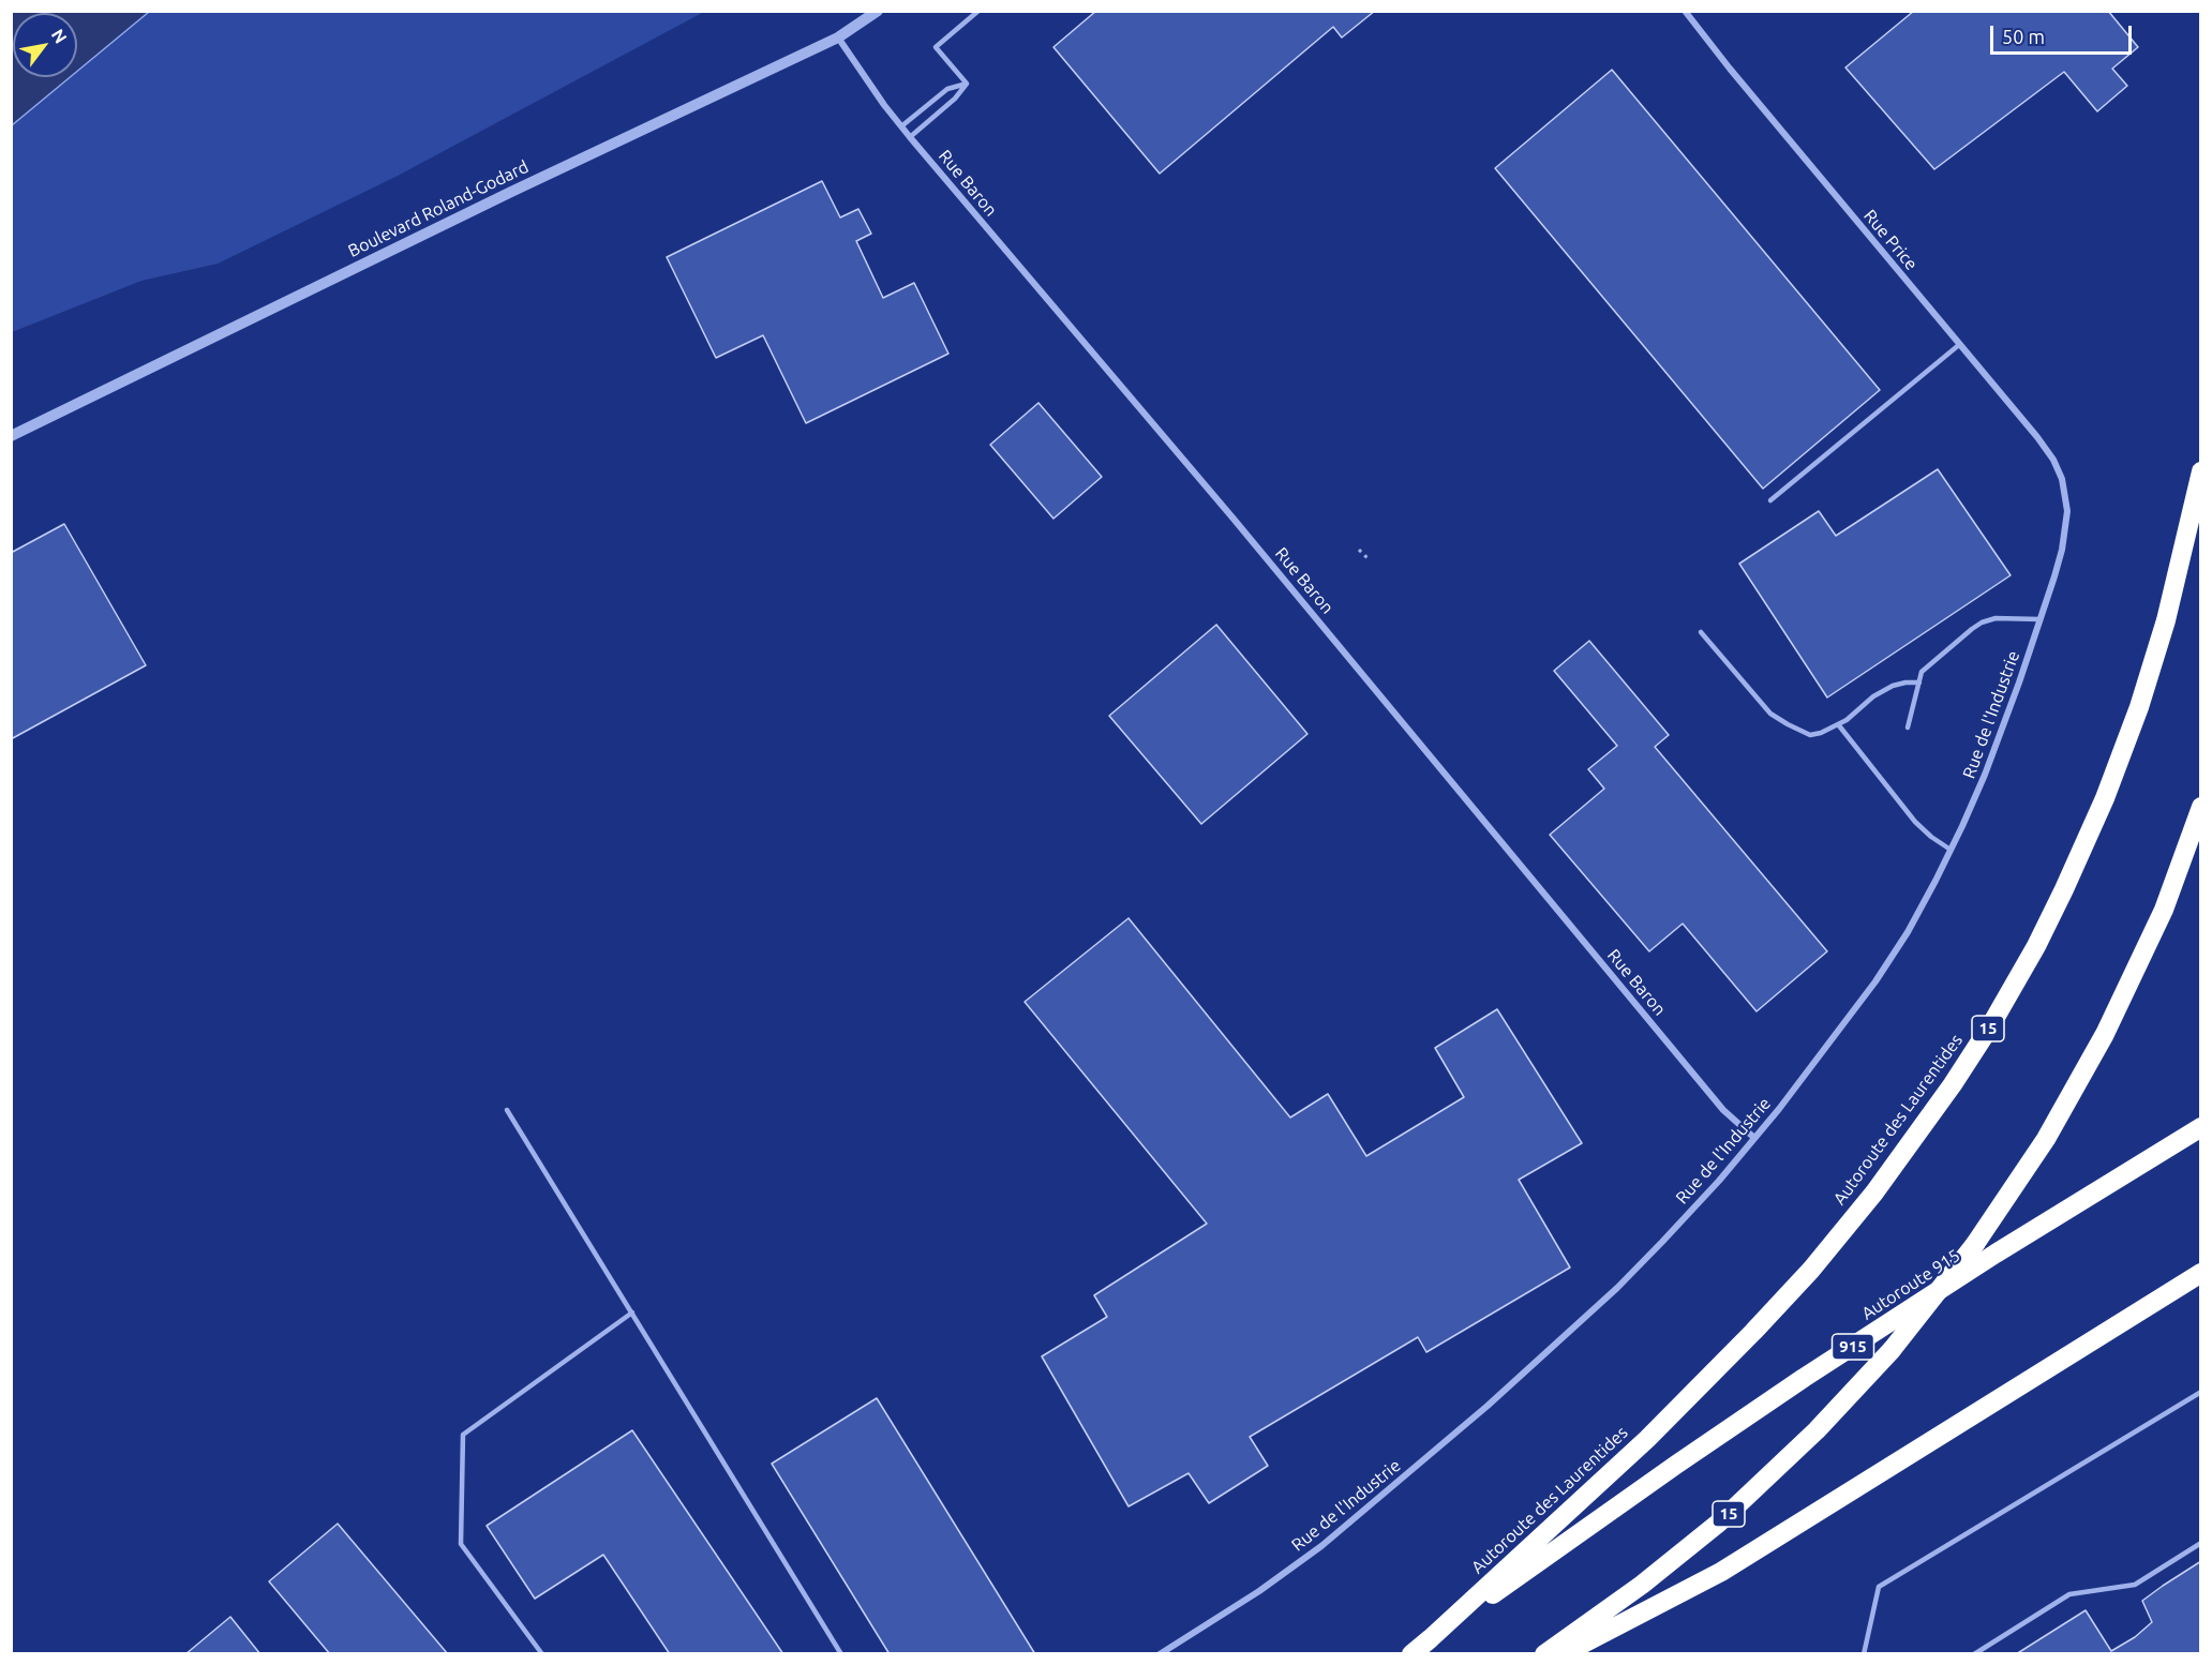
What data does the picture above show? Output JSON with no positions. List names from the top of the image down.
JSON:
{
  "streets": {
    "highway": [
      "15",
      "Autoroute des Laurentides",
      "Autoroute 915",
      "915"
    ],
    "street": [
      "Rue Baron",
      "Boulevard Roland-Godard",
      "Rue Price",
      "Rue de l'Industrie"
    ]
  },
  "crossings": [
    ["Rue Baron", "Boulevard Roland-Godard"],
    ["Rue Baron", "Rue de l'Industrie"],
    ["Rue Price", "Rue de l'Industrie"],
    ["Autoroute des Laurentides", "Autoroute 915"]
  ],
  "scale_bar": "50 m",
  "north": "top right"
}
